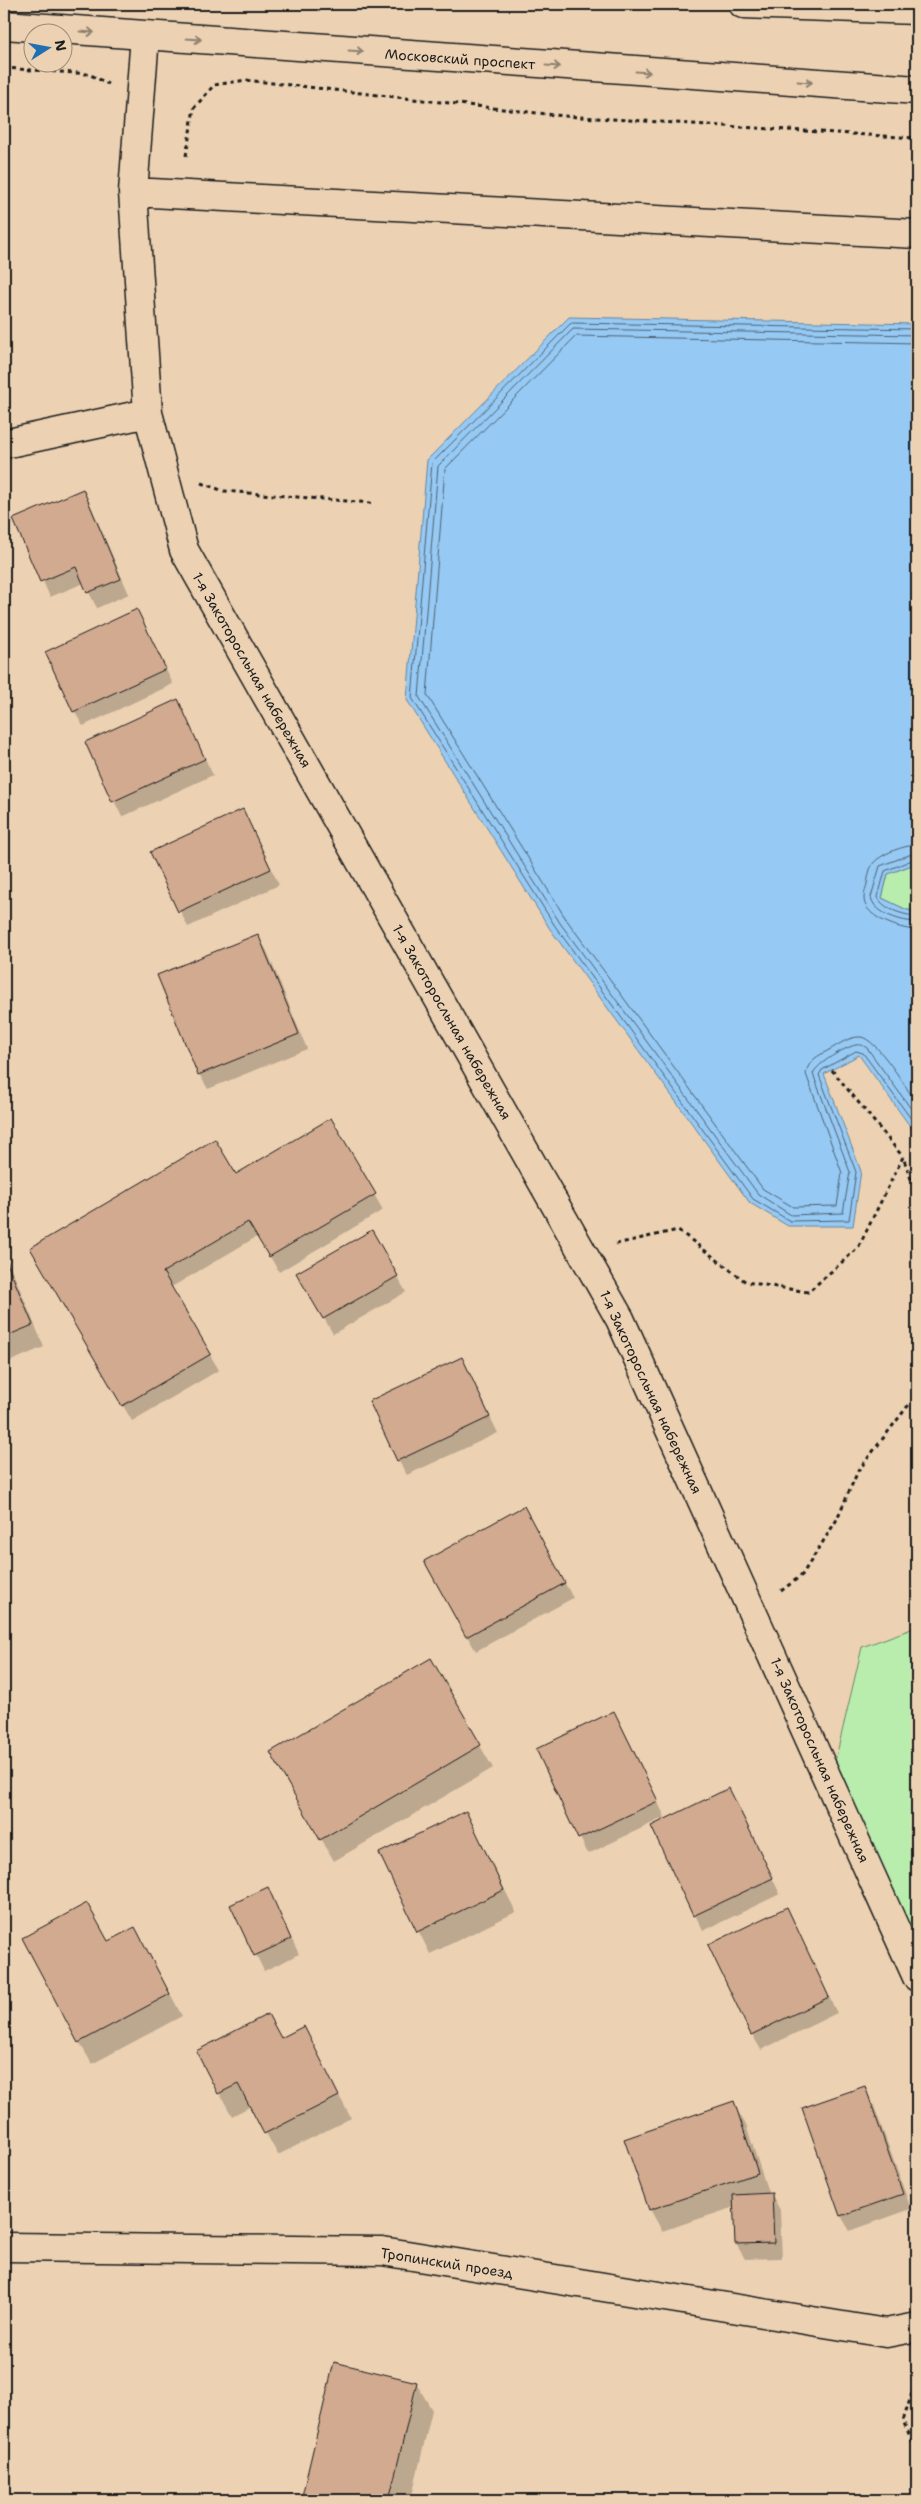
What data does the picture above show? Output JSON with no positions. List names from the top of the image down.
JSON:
{
  "streets": {
    "street": ["Московский проспект", "1-я Закоторосльная набережная", "Тропинский проезд"]
  },
  "crossings": [
    ["Московский проспект", "1-я Закоторосльная набережная"]
  ],
  "north": "right"
}
